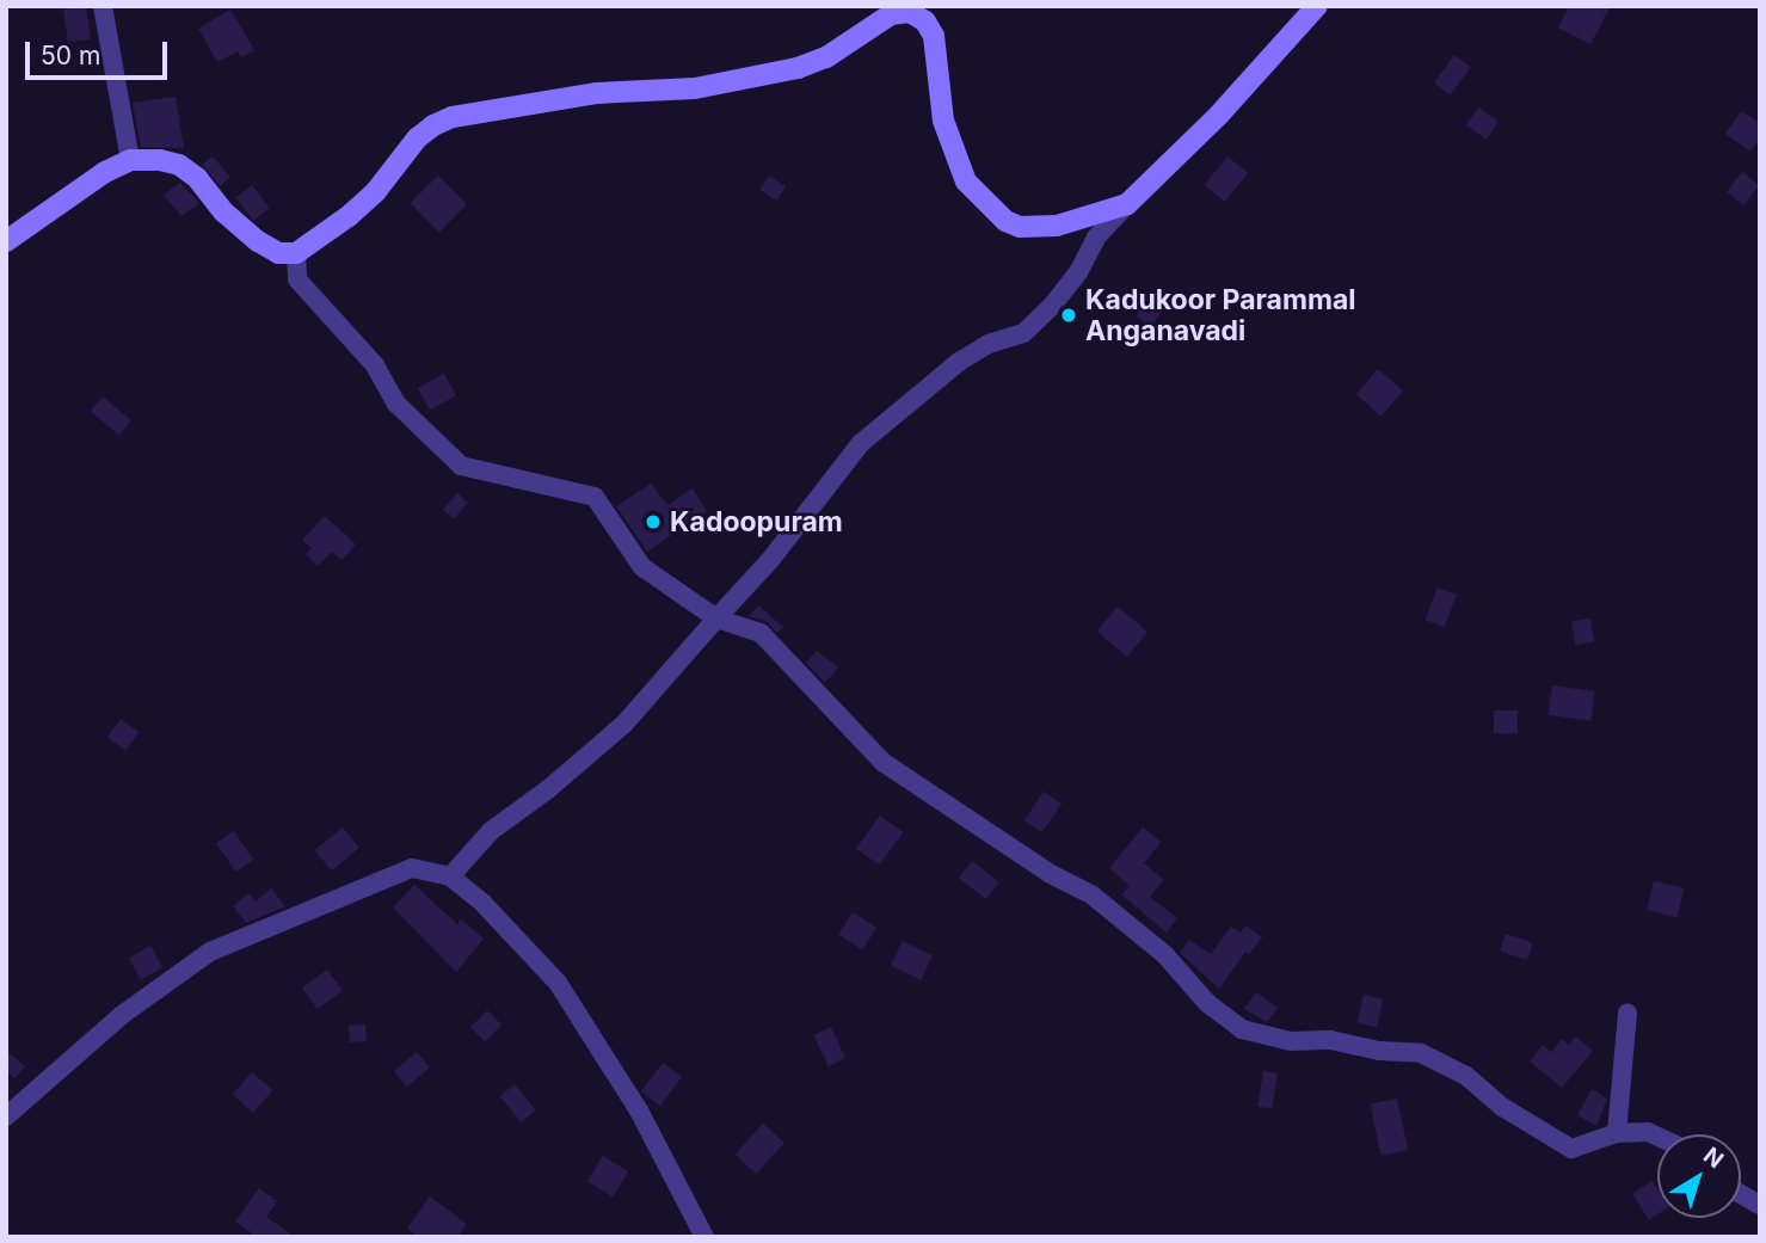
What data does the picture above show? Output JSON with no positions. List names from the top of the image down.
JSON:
{
  "places": ["Kadukoor Parammal Anganavadi", "Kadoopuram"],
  "scale_bar": "50 m",
  "north": "top right"
}
